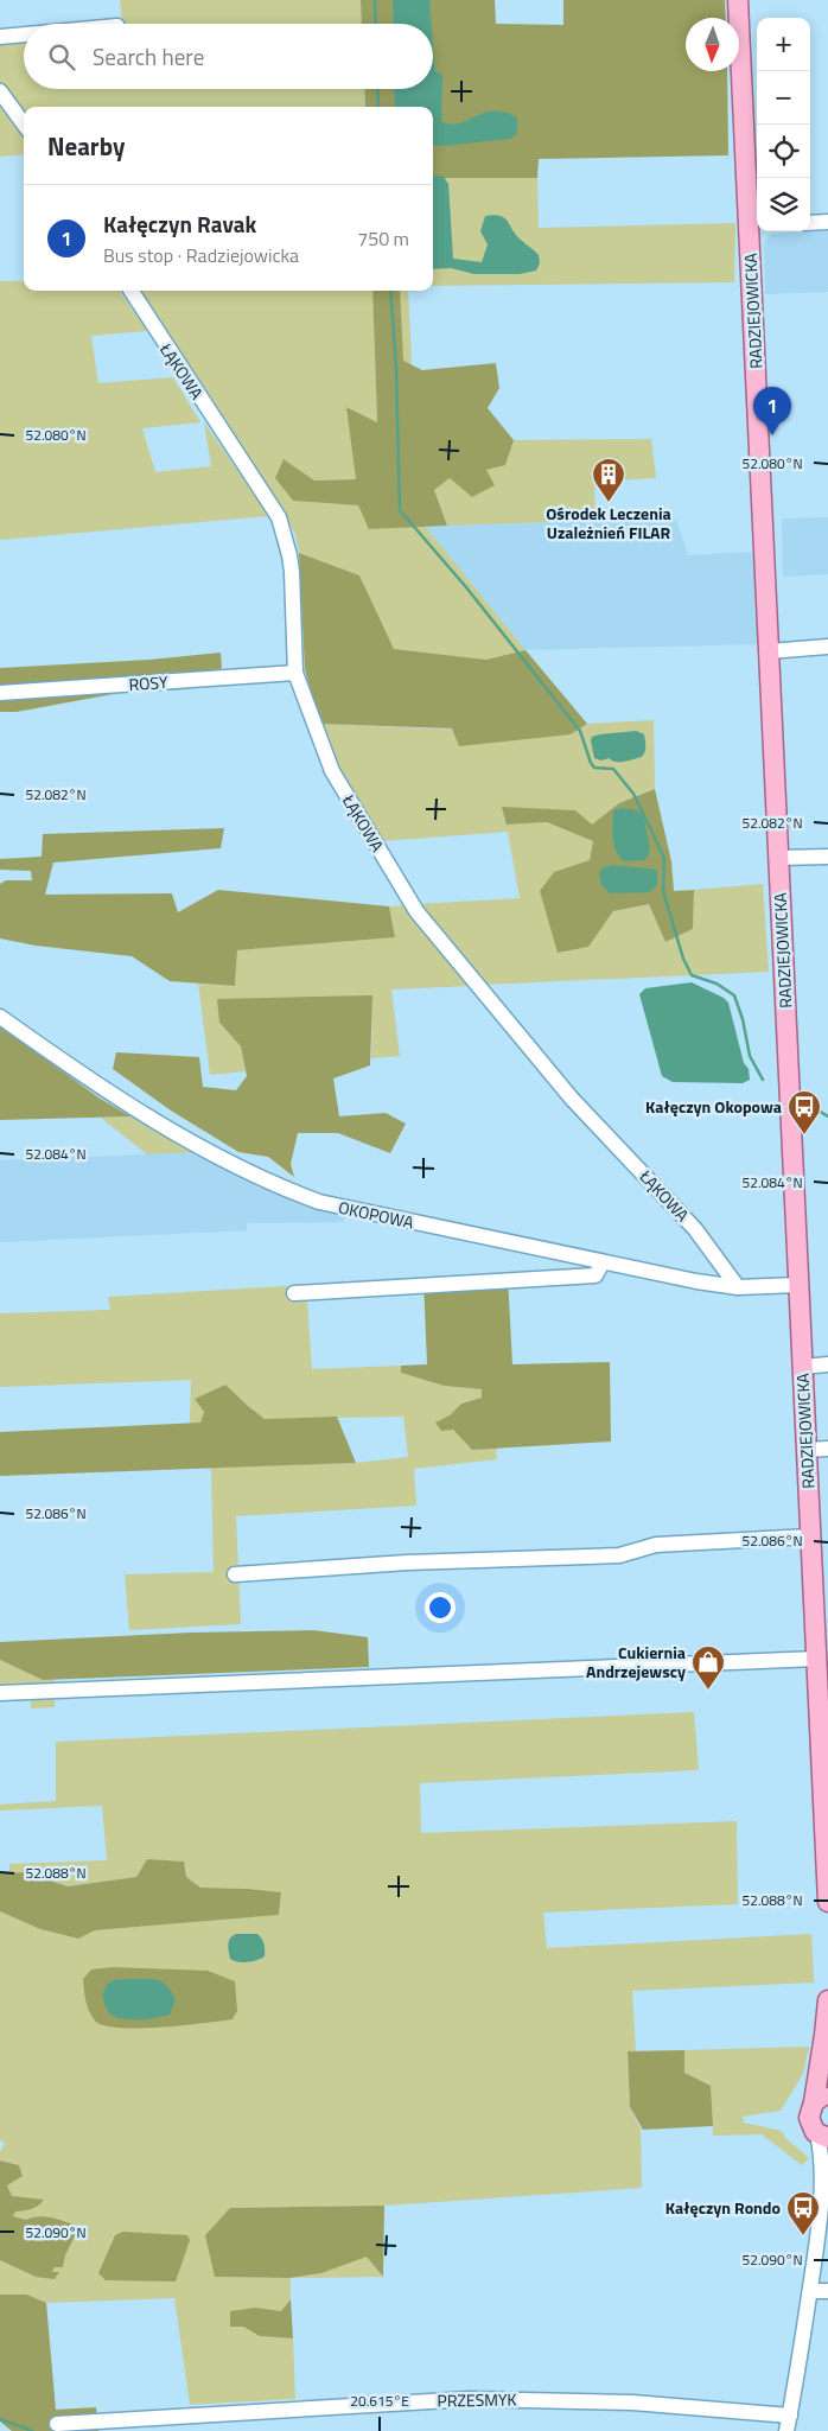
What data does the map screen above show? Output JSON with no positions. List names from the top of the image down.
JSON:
{
  "streets": {
    "main road": ["RADZIEJOWICKA"],
    "street": [
      "ŁĄKOWA",
      "ROSY",
      "OKOPOWA",
      "PRZESMYK"
    ]
  },
  "crossings": [
    ["RADZIEJOWICKA", "OKOPOWA"],
    ["ŁĄKOWA", "ROSY"],
    ["ŁĄKOWA", "OKOPOWA"]
  ],
  "places": {
    "building": ["Ośrodek Leczenia Uzależnień FILAR"],
    "bus stop": ["Kałęczyn Okopowa", "Kałęczyn Rondo"],
    "shop": ["Cukiernia Andrzejewscy"]
  },
  "north": "bottom",
  "page": {
    "map_buttons": ["+", "−"],
    "search": "Search here",
    "heading": "Nearby",
    "list": [
      {
        "mark": "1",
        "name": "Kałęczyn Ravak",
        "note": "Bus stop · Radziejowicka",
        "value": "750 m"
      }
    ],
    "pins": "1"
  },
  "coordinates": [
    "52.080°N",
    "52.082°N",
    "52.084°N",
    "52.086°N",
    "52.088°N",
    "52.090°N",
    "20.615°E"
  ]
}
